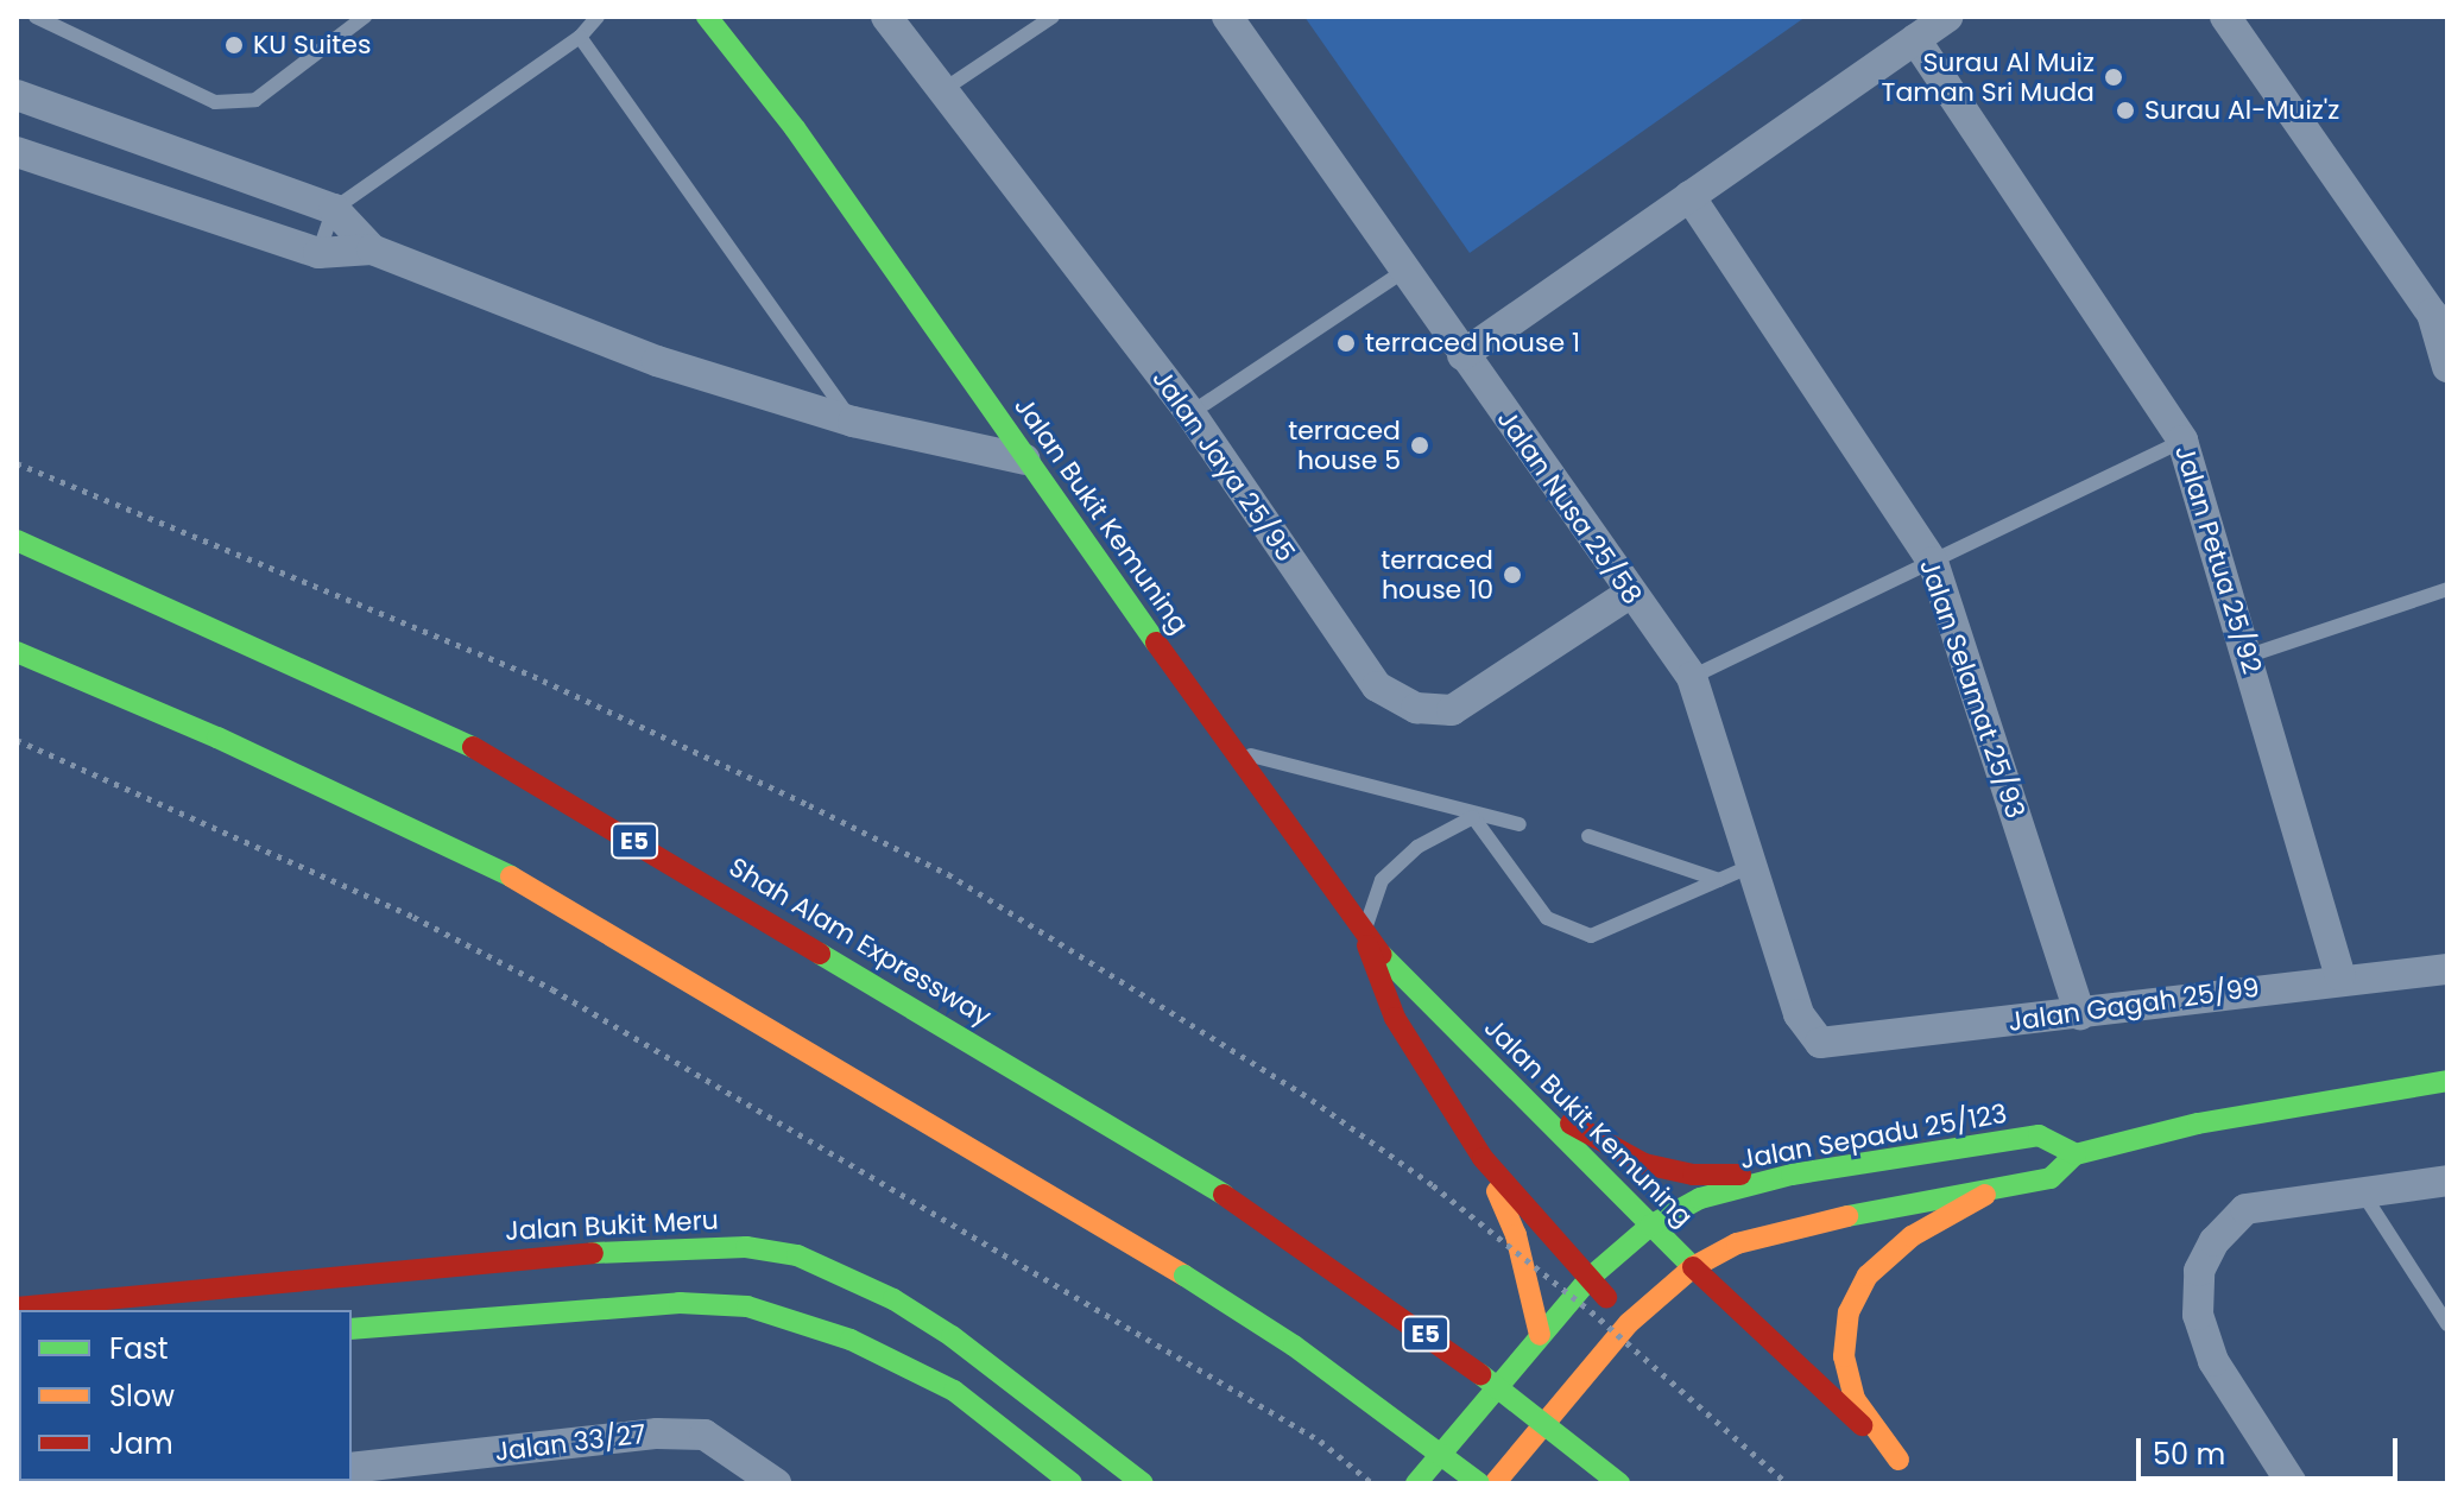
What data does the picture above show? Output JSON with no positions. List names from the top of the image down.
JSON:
{
  "streets": {
    "main road": [
      "Jalan Bukit Kemuning",
      "E5",
      "Shah Alam Expressway",
      "Jalan Sepadu 25/123",
      "Jalan Bukit Meru"
    ],
    "street": [
      "Jalan Jaya 25/95",
      "Jalan Nusa 25/58",
      "Jalan Petua 25/92",
      "Jalan Selamat 25/93",
      "Jalan Gagah 25/99",
      "Jalan 33/27"
    ]
  },
  "crossings": [
    ["Jalan Jaya 25/95", "Jalan Nusa 25/58"],
    ["Jalan Nusa 25/58", "Jalan Gagah 25/99"],
    ["Jalan Bukit Kemuning", "Jalan Sepadu 25/123"],
    ["Jalan Petua 25/92", "Jalan Gagah 25/99"],
    ["Jalan Selamat 25/93", "Jalan Gagah 25/99"]
  ],
  "places": [
    "KU Suites",
    "Surau Al Muiz Taman Sri Muda",
    "Surau Al-Muiz'z",
    "terraced house 1",
    "terraced house 5",
    "terraced house 10"
  ],
  "legend": ["Fast", "Slow", "Jam"],
  "scale_bar": "50 m"
}
